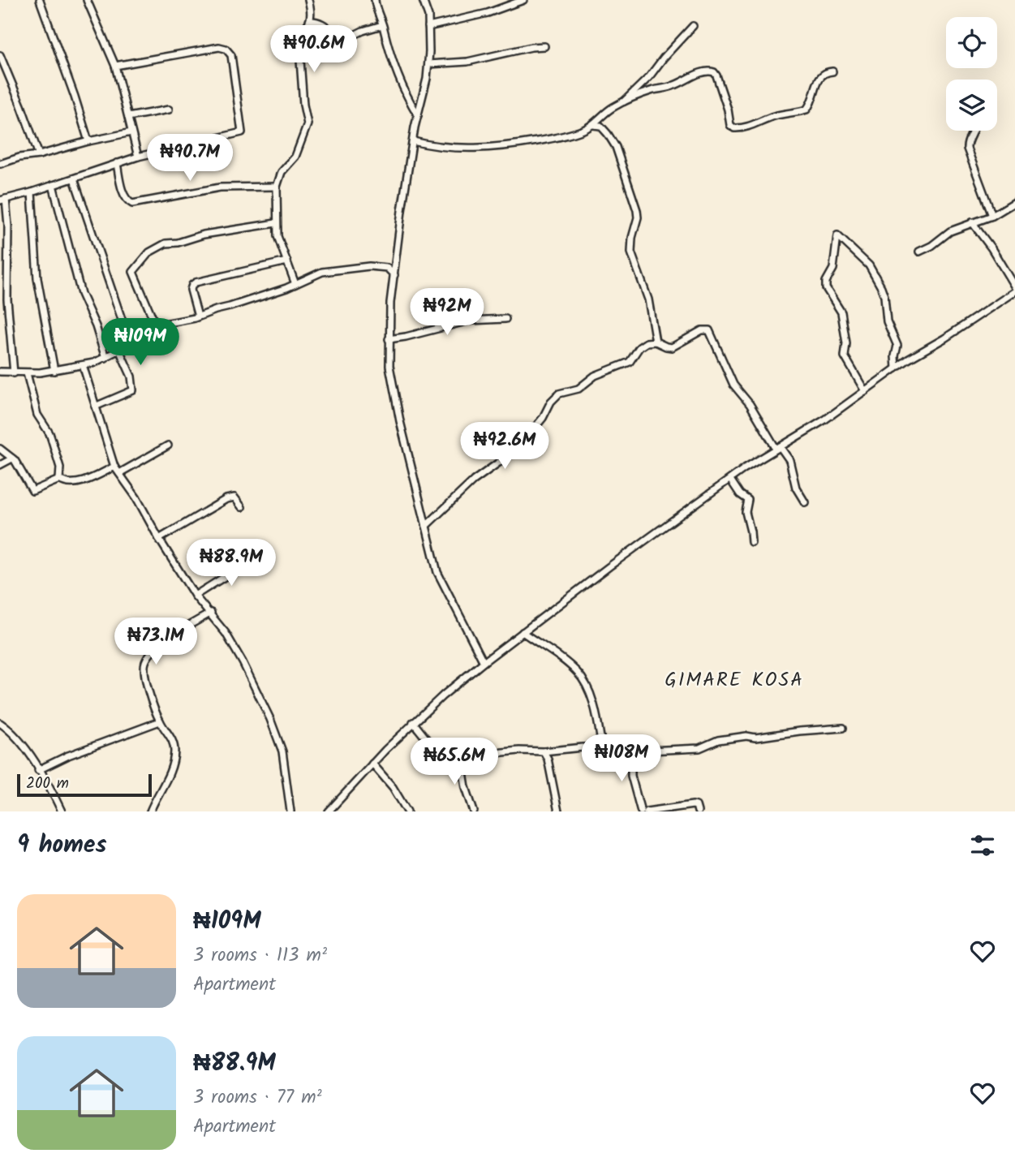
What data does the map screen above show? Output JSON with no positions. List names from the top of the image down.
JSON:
{
  "districts": ["GIMARE KOSA"],
  "scale_bar": "200 m",
  "page": {
    "price": [
      "₦90.6M",
      "₦90.7M",
      "₦92M",
      "₦109M",
      "₦92.6M",
      "₦88.9M",
      "₦73.1M",
      "₦108M",
      "₦65.6M"
    ],
    "scale": "200 m",
    "heading": "9 homes",
    "list": [
      {
        "name": "₦109M",
        "note": "3 rooms · 113 m² · Apartment"
      },
      {
        "name": "₦88.9M",
        "note": "3 rooms · 77 m² · Apartment"
      }
    ]
  }
}
